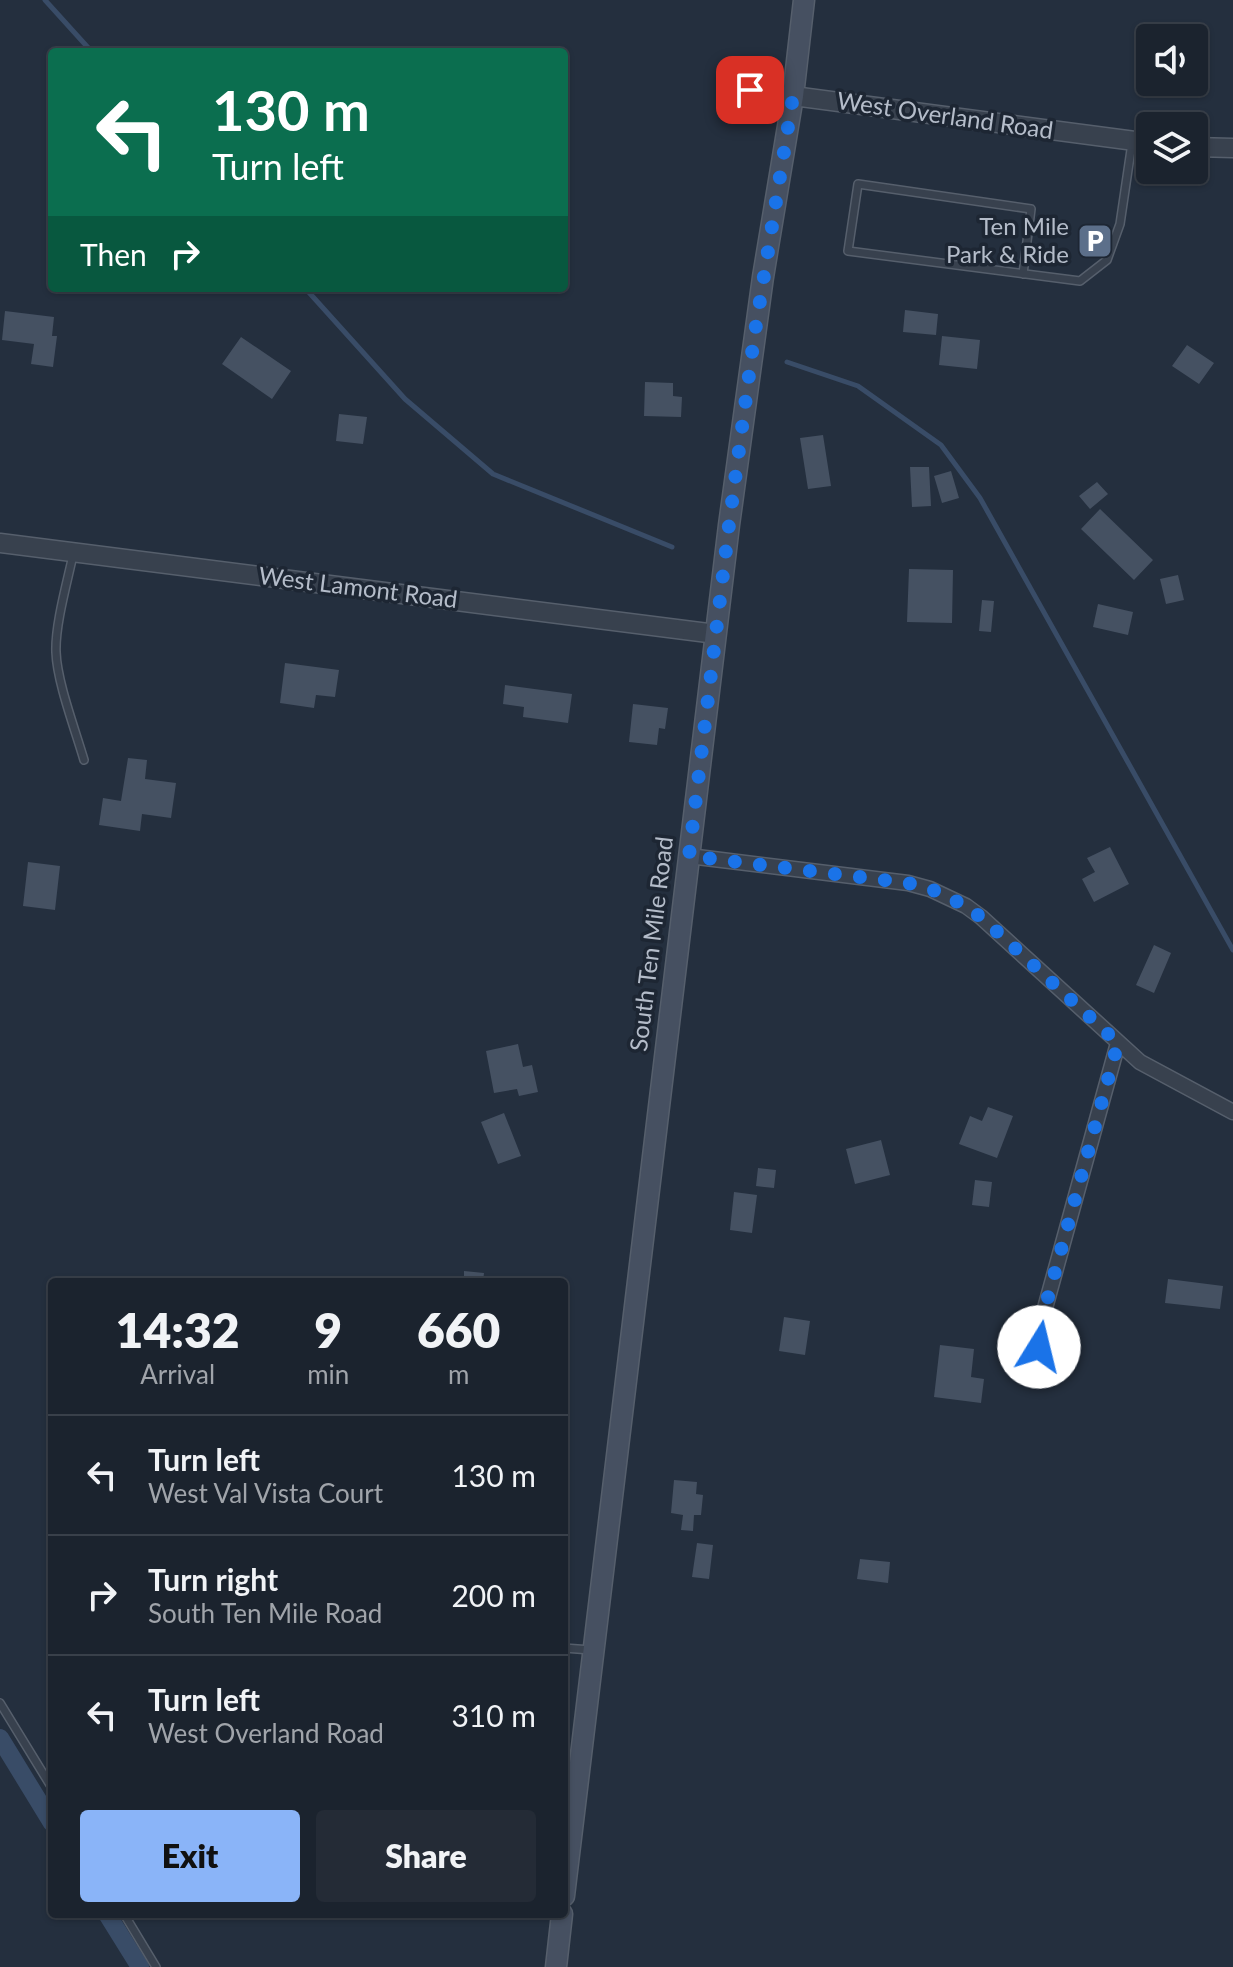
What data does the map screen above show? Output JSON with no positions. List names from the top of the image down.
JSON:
{
  "streets": {
    "main road": ["South Ten Mile Road"],
    "street": ["West Overland Road", "West Lamont Road"]
  },
  "crossings": [
    ["West Overland Road", "South Ten Mile Road"],
    ["West Lamont Road", "South Ten Mile Road"]
  ],
  "places": {
    "parking": ["Ten Mile Park & Ride"]
  },
  "page": {
    "turn": ["130 m", "Turn left"],
    "then": "Then",
    "eta": [
      "14:32",
      "Arrival",
      "9",
      "min",
      "660",
      "m"
    ],
    "list": [
      {
        "name": "Turn left",
        "note": "West Val Vista Court",
        "value": "130 m"
      },
      {
        "name": "Turn right",
        "note": "South Ten Mile Road",
        "value": "200 m"
      },
      {
        "name": "Turn left",
        "note": "West Overland Road",
        "value": "310 m"
      }
    ],
    "buttons": ["Exit", "Share"]
  }
}
